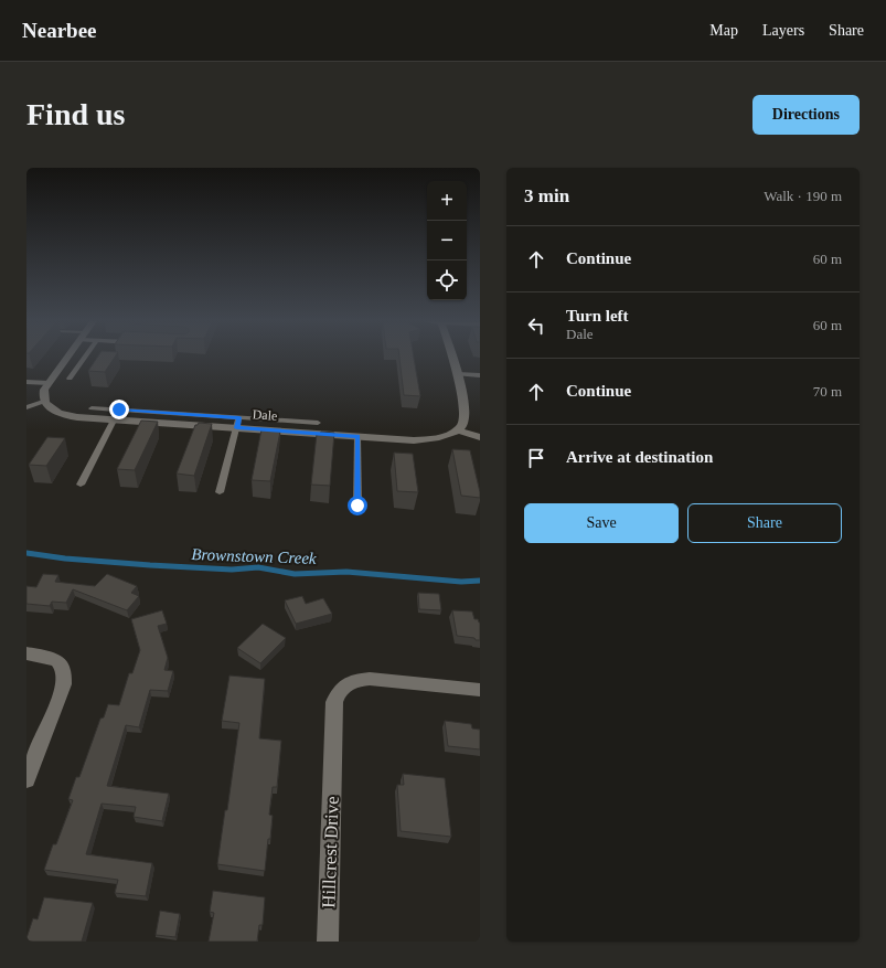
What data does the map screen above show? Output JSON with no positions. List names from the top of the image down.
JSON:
{
  "streets": {
    "street": ["Dale", "Hillcrest Drive"]
  },
  "water": ["Brownstown Creek"],
  "page": {
    "header": "Nearbee",
    "nav": ["Map", "Layers", "Share"],
    "buttons": [
      "Directions",
      ["Save", "Share"]
    ],
    "title": "Find us",
    "heading": ["3 min", "Walk · 190 m"],
    "map_buttons": ["+", "−"],
    "list": [
      ["Continue", "60 m"],
      ["Turn left", "Dale", "60 m"],
      ["Continue", "70 m"],
      "Arrive at destination"
    ]
  }
}
